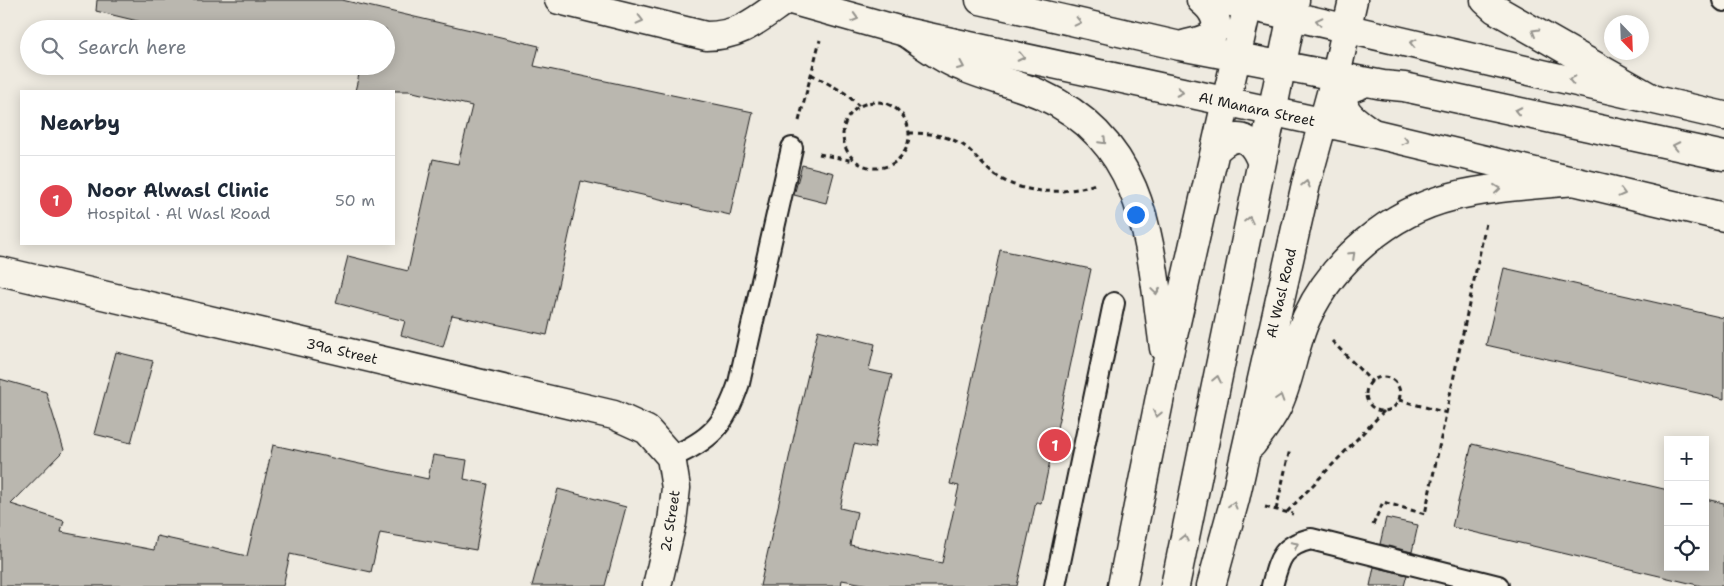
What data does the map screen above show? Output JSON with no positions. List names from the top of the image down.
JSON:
{
  "streets": {
    "main road": [
      "Al Manara Street",
      "Al Wasl Road",
      "39a Street",
      "2c Street"
    ]
  },
  "crossings": [
    ["Al Manara Street", "Al Wasl Road"],
    ["39a Street", "2c Street"]
  ],
  "north": "bottom right",
  "page": {
    "search": "Search here",
    "heading": "Nearby",
    "list": [
      {
        "mark": "1",
        "name": "Noor Alwasl Clinic",
        "note": "Hospital · Al Wasl Road",
        "value": "50 m"
      }
    ],
    "pins": "1",
    "map_buttons": ["+", "−"]
  }
}
